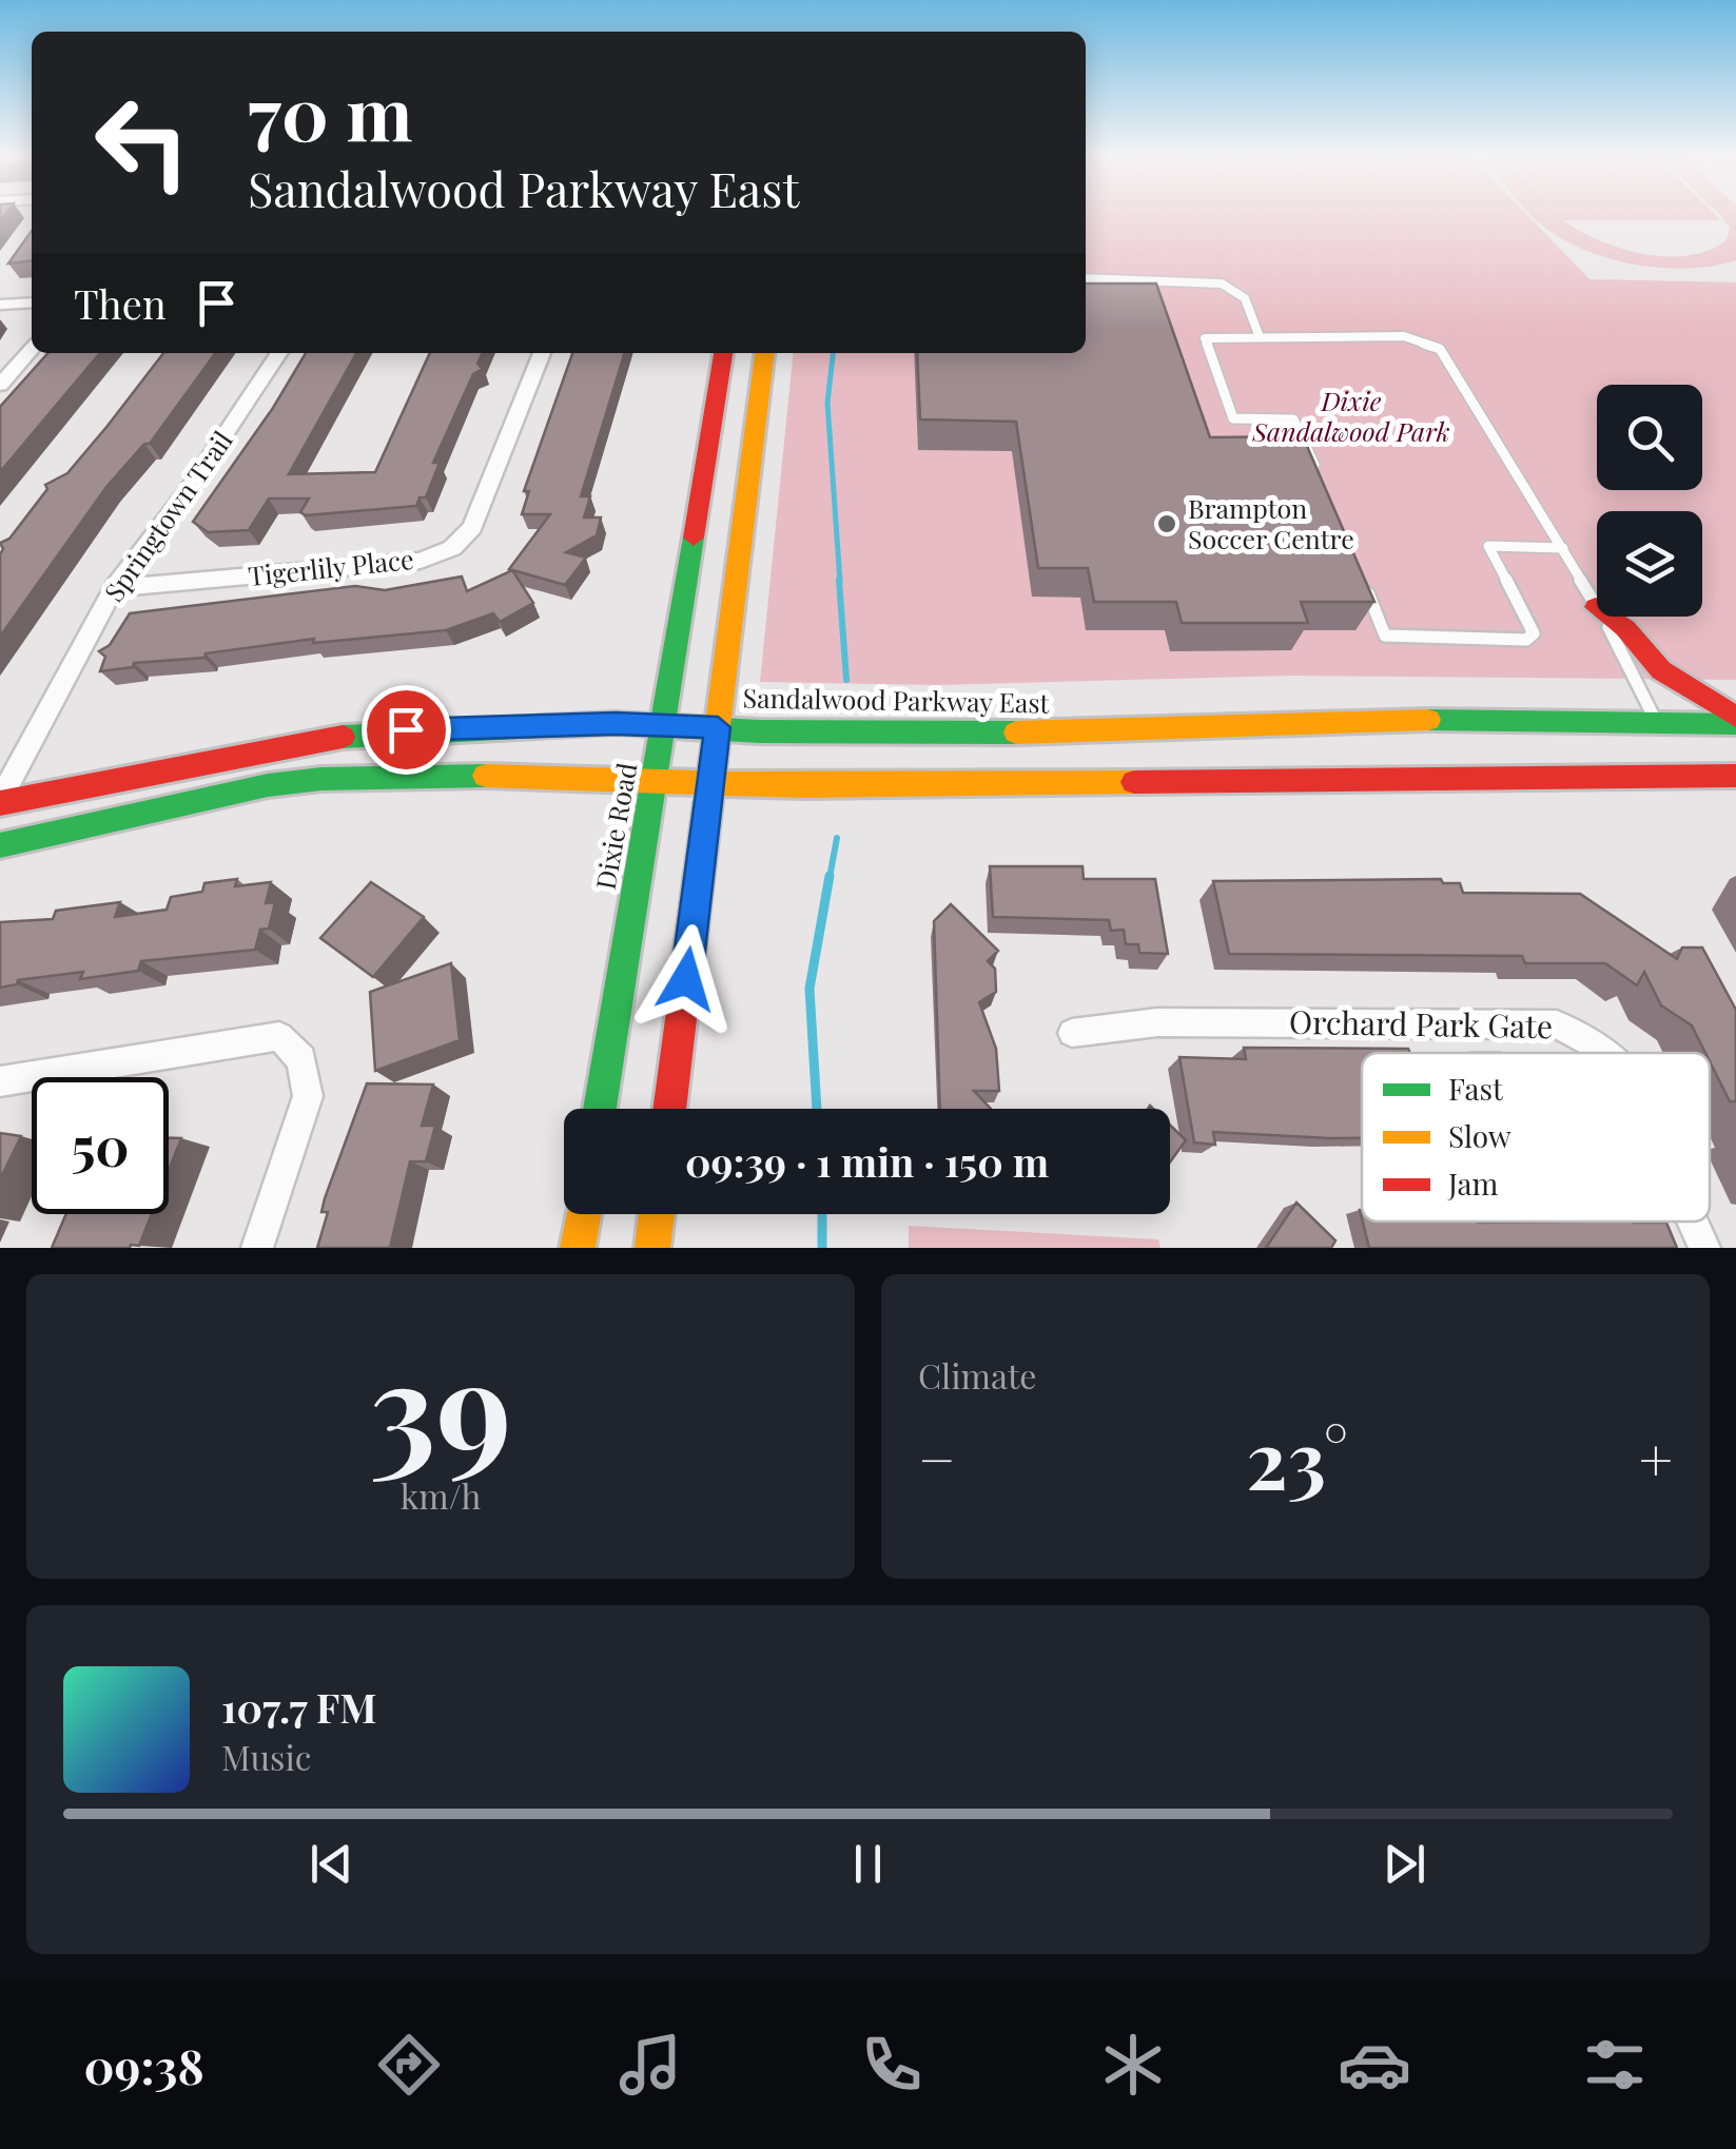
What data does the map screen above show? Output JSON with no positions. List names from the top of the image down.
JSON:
{
  "streets": {
    "main road": ["Sandalwood Parkway East", "Dixie Road"],
    "street": ["Springtown Trail", "Tigerlily Place", "Orchard Park Gate"]
  },
  "crossings": [
    ["Springtown Trail", "Tigerlily Place"],
    ["Springtown Trail", "Sandalwood Parkway East"],
    ["Sandalwood Parkway East", "Dixie Road"]
  ],
  "parks": ["Dixie Sandalwood Park"],
  "places": ["Brampton Soccer Centre"],
  "legend": ["Fast", "Slow", "Jam"],
  "page": {
    "turn": ["70 m", "Sandalwood Parkway East"],
    "then": "Then",
    "limit": "50",
    "trip": "09:39 · 1 min · 150 m",
    "tile": [
      ["39", "km/h"],
      "Climate"
    ],
    "heat": ["−", "23°", "+"],
    "song": ["107.7 FM", "Music"],
    "tabs": "09:38"
  }
}
